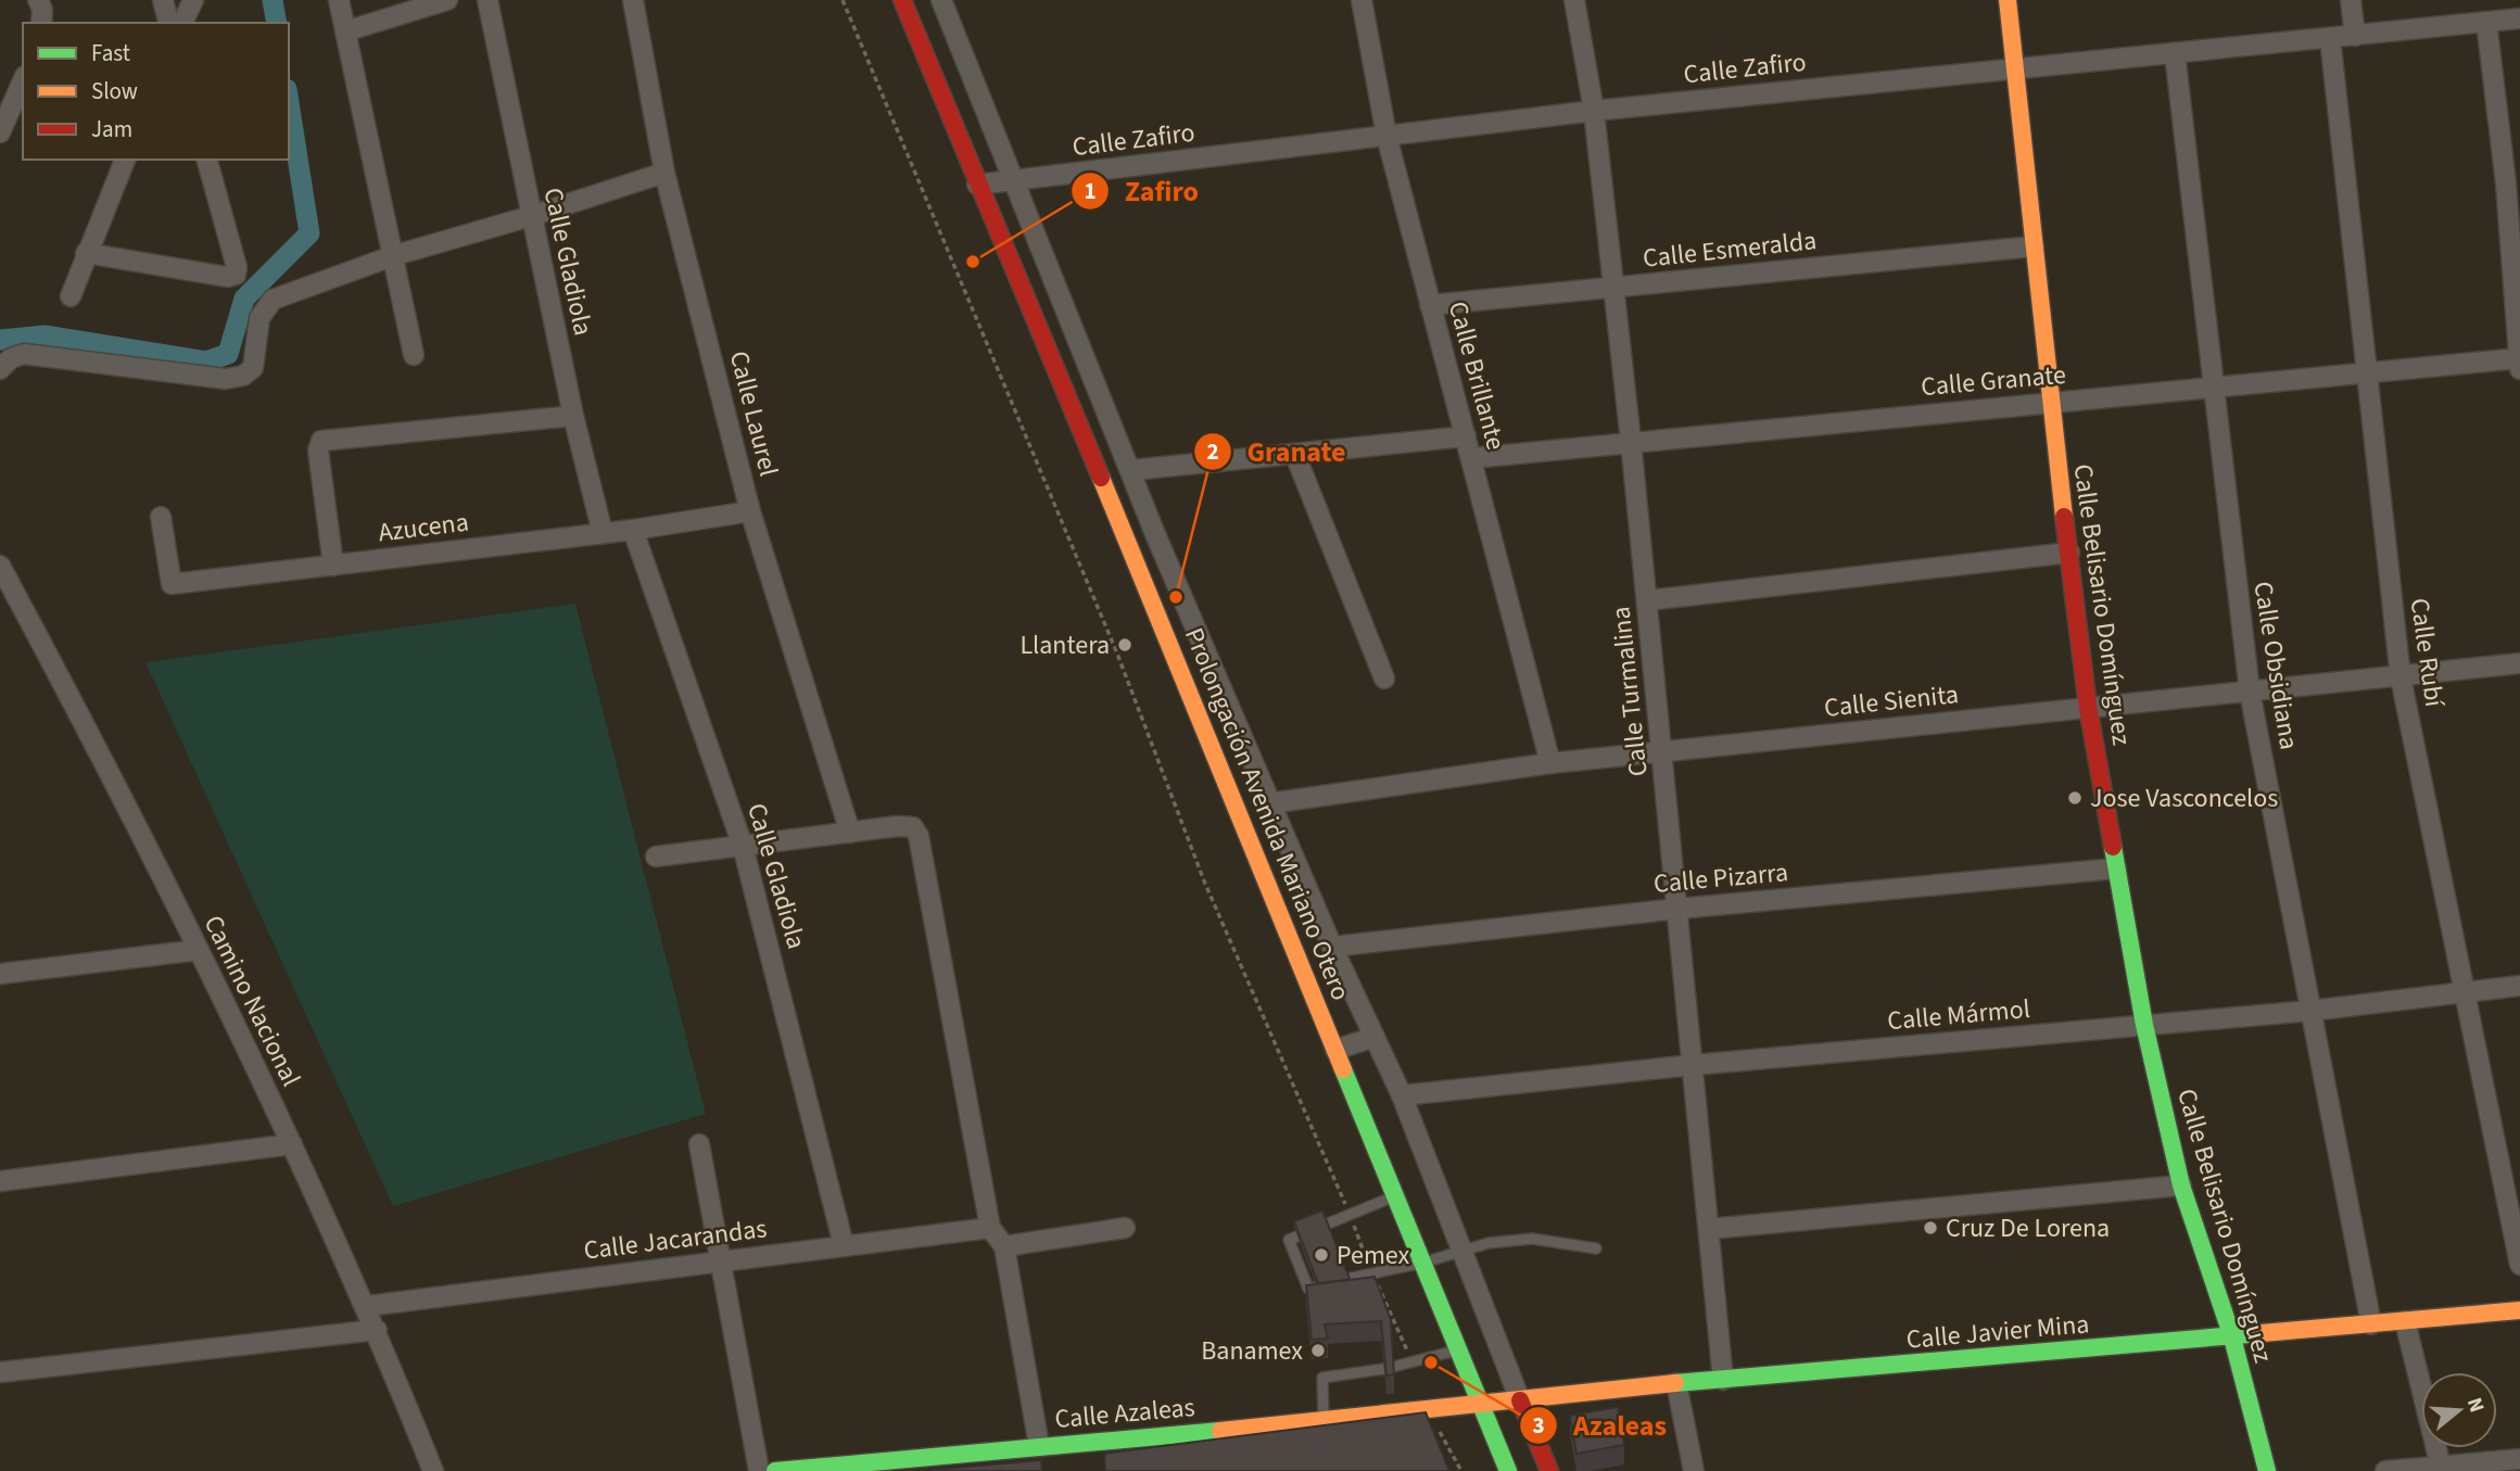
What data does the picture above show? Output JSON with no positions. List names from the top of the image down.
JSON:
{
  "streets": {
    "street": [
      "Calle Zafiro",
      "Calle Esmeralda",
      "Calle Gladiola",
      "Calle Brillante",
      "Calle Granate",
      "Calle Laurel",
      "Azucena",
      "Calle Belisario Domínguez",
      "Calle Rubí",
      "Calle Obsidiana",
      "Calle Turmalina",
      "Calle Sienita",
      "Prolongación Avenida Mariano Otero",
      "Calle Pizarra",
      "Camino Nacional",
      "Calle Mármol",
      "Calle Jacarandas",
      "Calle Javier Mina",
      "Calle Azaleas"
    ]
  },
  "crossings": [
    ["Calle Zafiro", "Calle Brillante"],
    ["Calle Zafiro", "Calle Belisario Domínguez"],
    ["Calle Zafiro", "Calle Rubí"],
    ["Calle Zafiro", "Calle Obsidiana"],
    ["Calle Zafiro", "Calle Turmalina"],
    ["Calle Zafiro", "Prolongación Avenida Mariano Otero"],
    ["Calle Esmeralda", "Calle Brillante"],
    ["Calle Esmeralda", "Calle Belisario Domínguez"],
    ["Calle Esmeralda", "Calle Turmalina"],
    ["Calle Gladiola", "Azucena"],
    ["Calle Gladiola", "Calle Jacarandas"],
    ["Calle Brillante", "Calle Granate"],
    ["Calle Brillante", "Calle Sienita"],
    ["Calle Granate", "Calle Belisario Domínguez"],
    ["Calle Granate", "Calle Rubí"],
    ["Calle Granate", "Calle Obsidiana"],
    ["Calle Granate", "Calle Turmalina"],
    ["Calle Laurel", "Azucena"],
    ["Calle Belisario Domínguez", "Calle Sienita"],
    ["Calle Belisario Domínguez", "Calle Pizarra"],
    ["Calle Belisario Domínguez", "Calle Mármol"],
    ["Calle Belisario Domínguez", "Calle Javier Mina"],
    ["Calle Rubí", "Calle Sienita"],
    ["Calle Rubí", "Calle Mármol"],
    ["Calle Obsidiana", "Calle Sienita"],
    ["Calle Obsidiana", "Calle Mármol"],
    ["Calle Obsidiana", "Calle Javier Mina"],
    ["Calle Turmalina", "Calle Sienita"],
    ["Calle Turmalina", "Calle Pizarra"],
    ["Calle Turmalina", "Calle Mármol"],
    ["Calle Turmalina", "Calle Javier Mina"],
    ["Prolongación Avenida Mariano Otero", "Calle Javier Mina"],
    ["Prolongación Avenida Mariano Otero", "Calle Azaleas"],
    ["Camino Nacional", "Calle Jacarandas"],
    ["Calle Javier Mina", "Calle Azaleas"]
  ],
  "places": [
    "Zafiro",
    "Granate",
    "Llantera",
    "Jose Vasconcelos",
    "Cruz De Lorena",
    "Pemex",
    "Banamex",
    "Azaleas"
  ],
  "legend": ["Fast", "Slow", "Jam"],
  "north": "right"
}
